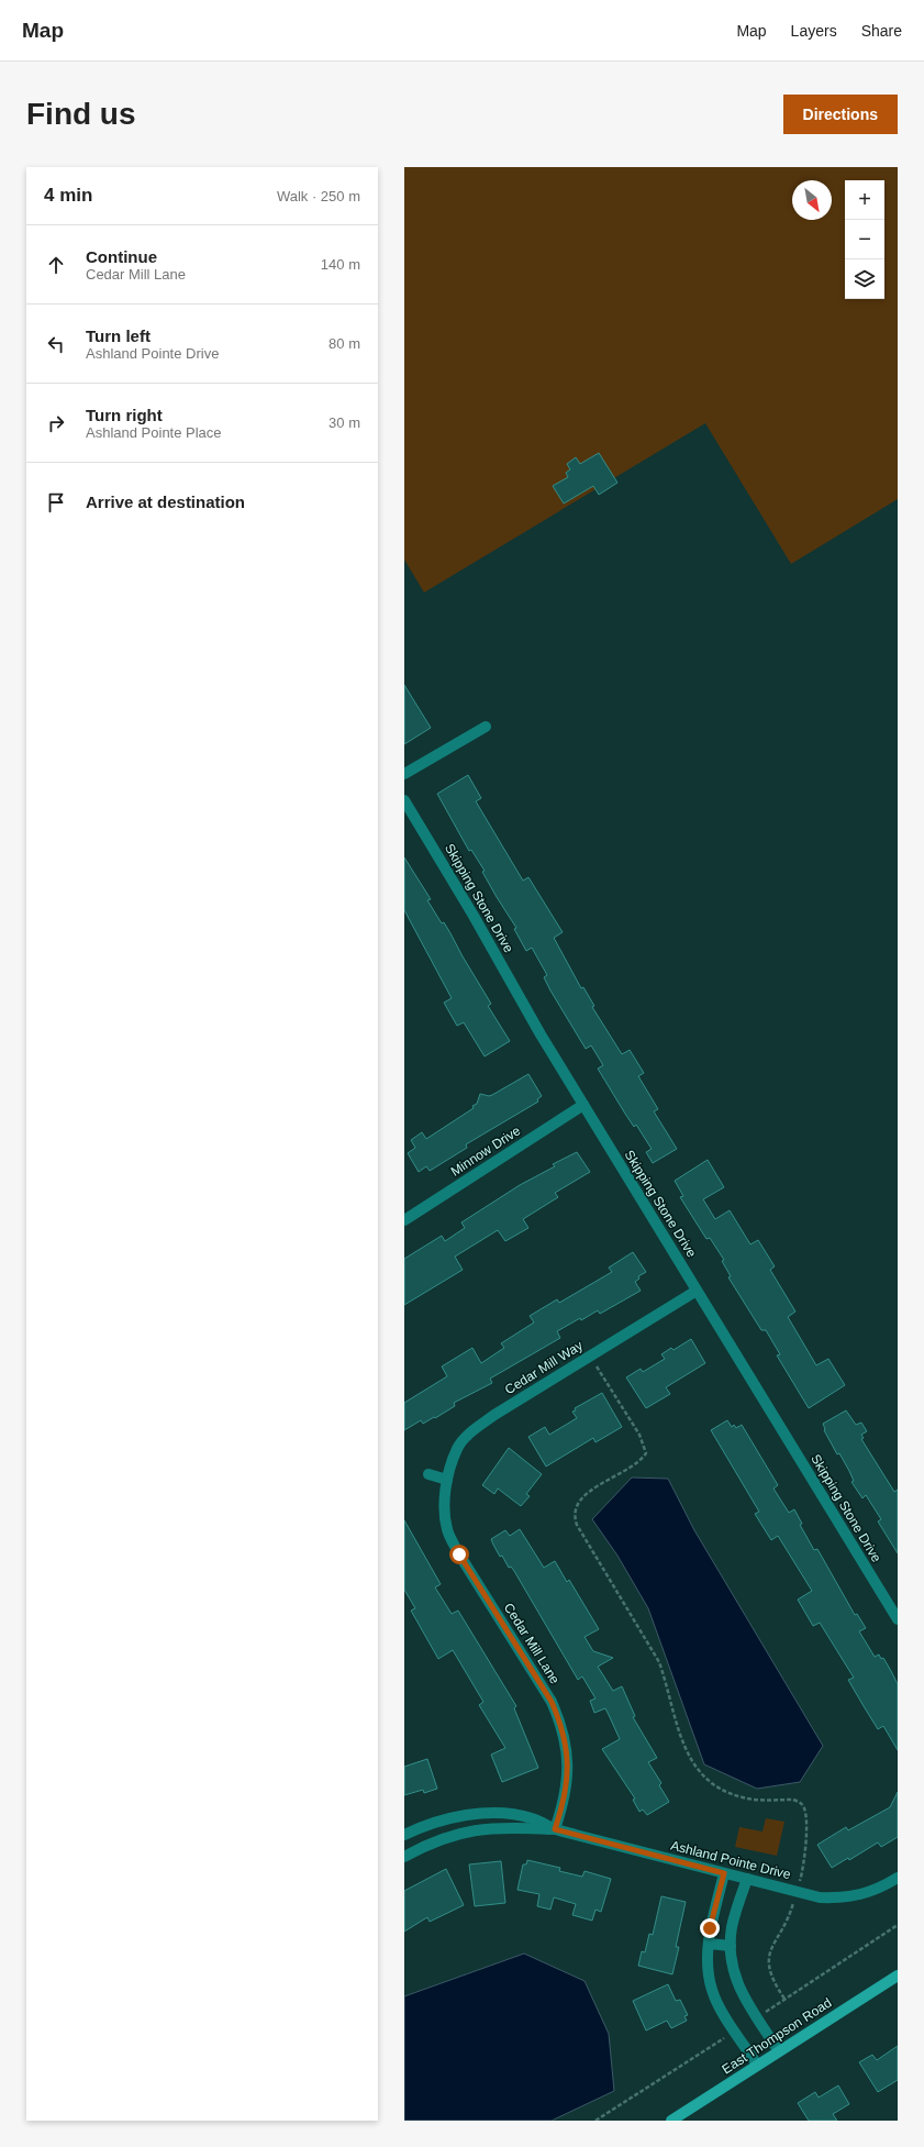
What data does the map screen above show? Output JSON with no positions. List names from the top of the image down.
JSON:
{
  "streets": {
    "main road": ["East Thompson Road"],
    "street": [
      "Skipping Stone Drive",
      "Minnow Drive",
      "Cedar Mill Way",
      "Cedar Mill Lane",
      "Ashland Pointe Drive"
    ]
  },
  "crossings": [
    ["Skipping Stone Drive", "Minnow Drive"],
    ["Skipping Stone Drive", "Cedar Mill Way"],
    ["Cedar Mill Way", "Cedar Mill Lane"],
    ["Cedar Mill Lane", "Ashland Pointe Drive"]
  ],
  "north": "bottom right",
  "page": {
    "header": "Map",
    "nav": ["Map", "Layers", "Share"],
    "buttons": "Directions",
    "title": "Find us",
    "heading": ["4 min", "Walk · 250 m"],
    "map_buttons": ["+", "−"],
    "list": [
      ["Continue", "Cedar Mill Lane", "140 m"],
      ["Turn left", "Ashland Pointe Drive", "80 m"],
      ["Turn right", "Ashland Pointe Place", "30 m"],
      "Arrive at destination"
    ]
  }
}
